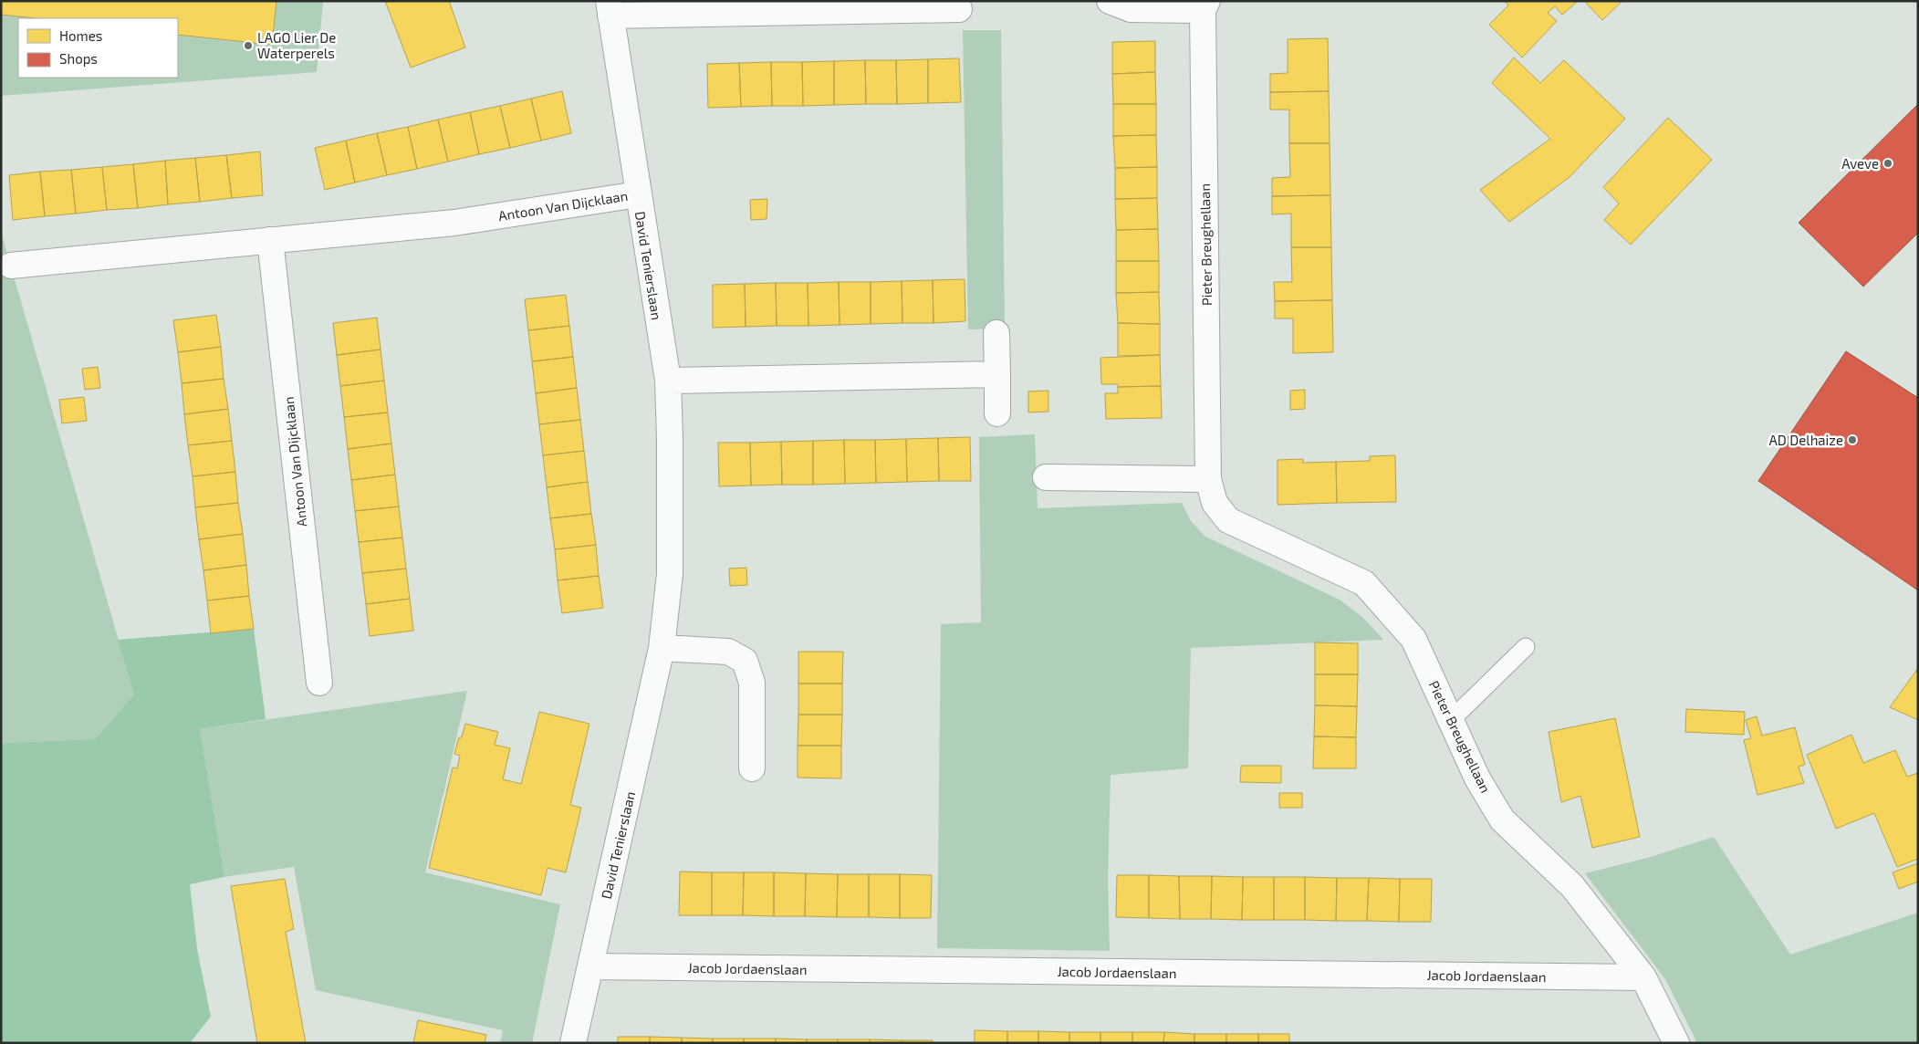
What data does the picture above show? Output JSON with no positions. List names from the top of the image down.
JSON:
{
  "streets": {
    "street": [
      "Antoon Van Dijcklaan",
      "Pieter Breughellaan",
      "David Tenierslaan",
      "Jacob Jordaenslaan"
    ]
  },
  "crossings": [
    ["Antoon Van Dijcklaan", "David Tenierslaan"],
    ["Pieter Breughellaan", "Jacob Jordaenslaan"],
    ["David Tenierslaan", "Jacob Jordaenslaan"]
  ],
  "places": ["LAGO Lier De Waterperels", "Aveve", "AD Delhaize"],
  "legend": ["Homes", "Shops"]
}
